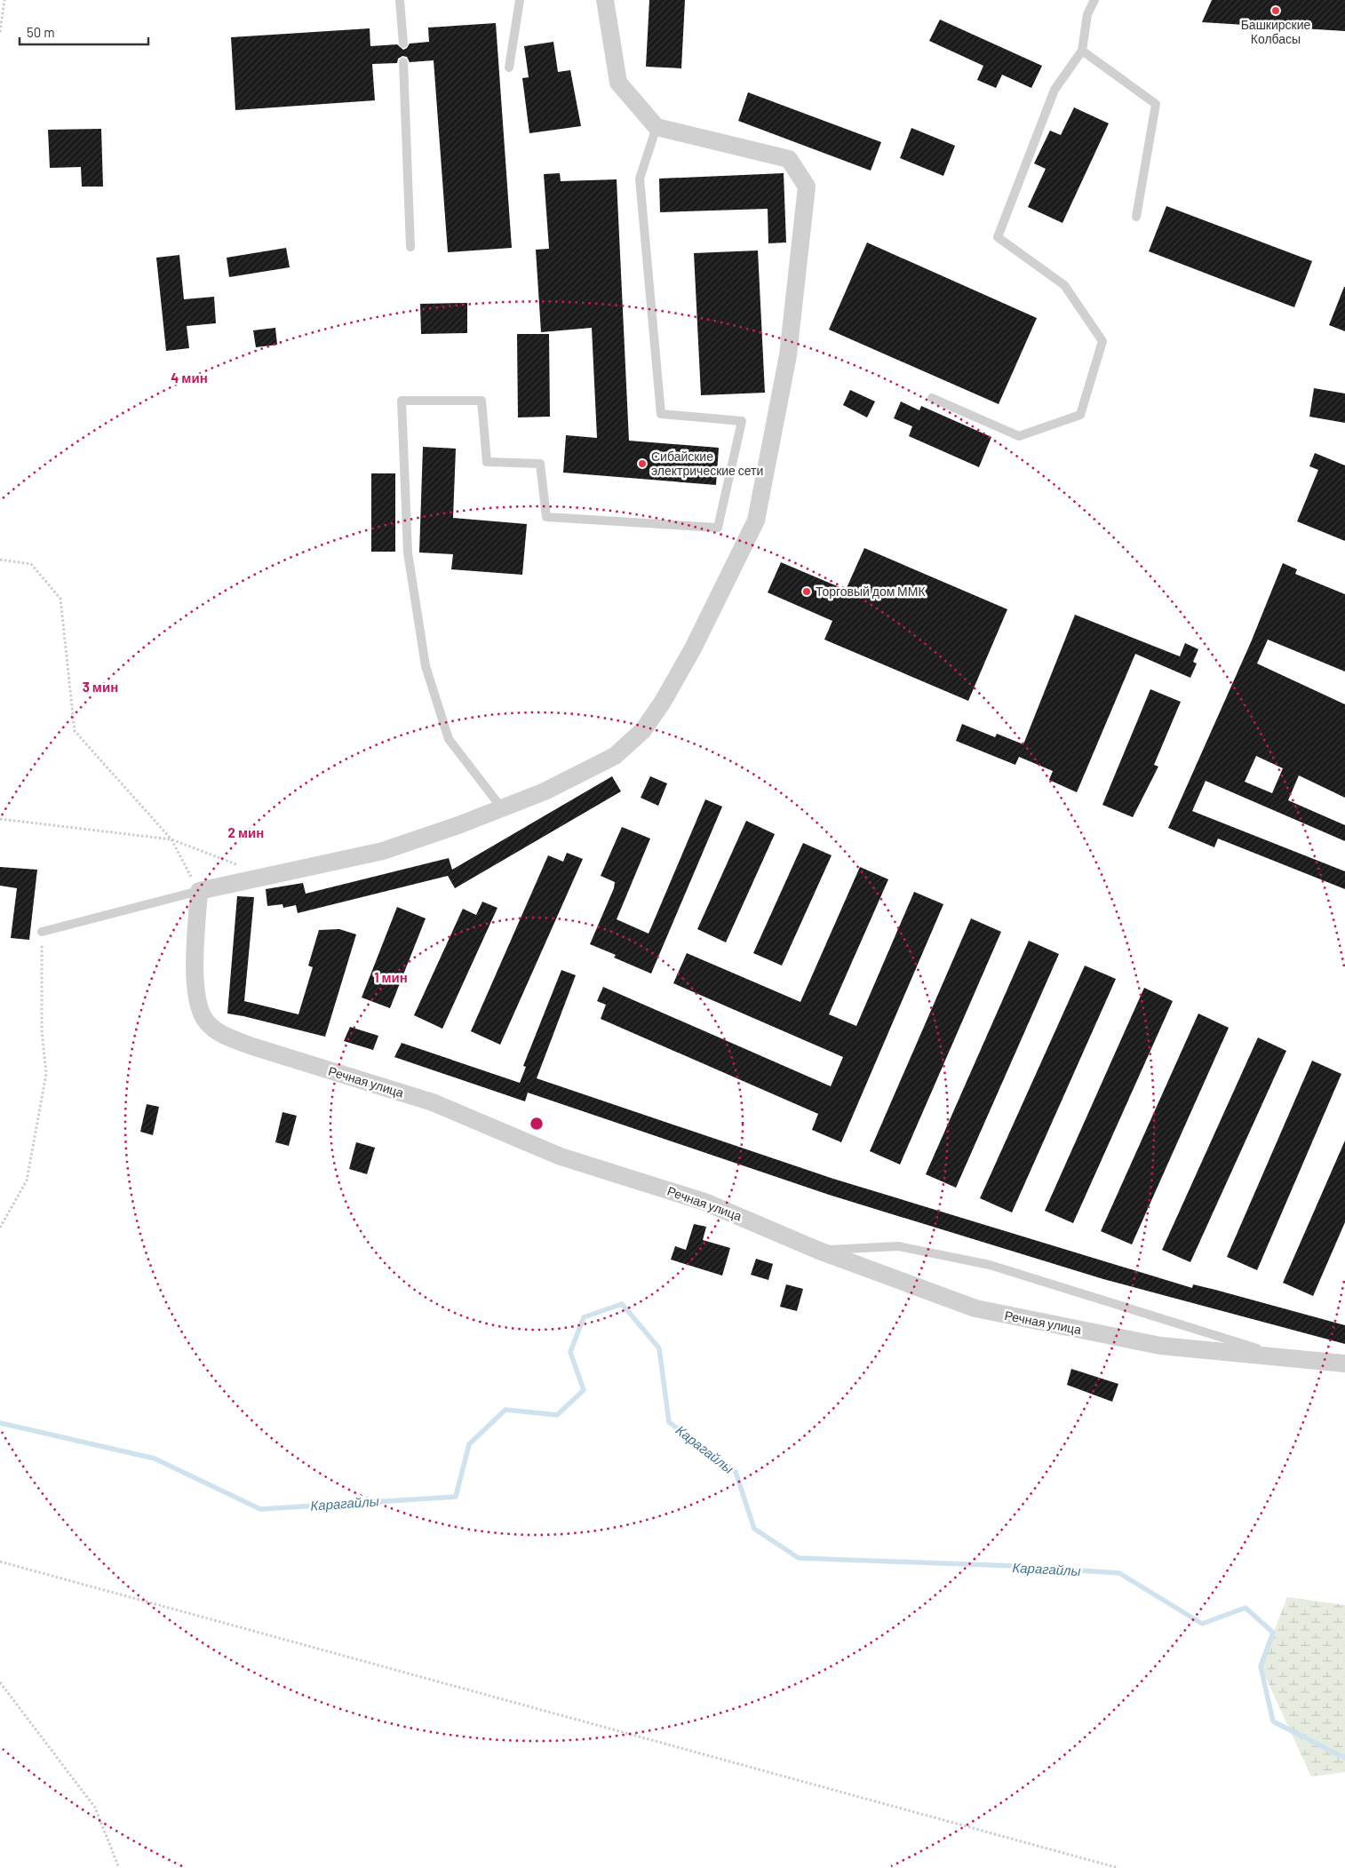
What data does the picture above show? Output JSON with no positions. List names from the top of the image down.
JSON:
{
  "streets": {
    "street": ["Речная улица"]
  },
  "water": ["Карагайлы"],
  "places": ["Башкирские Колбасы", "Сибайские электрические сети", "Торговый дом ММК"],
  "scale_bar": "50 m",
  "rings": [
    "4 мин",
    "3 мин",
    "2 мин",
    "1 мин"
  ]
}
